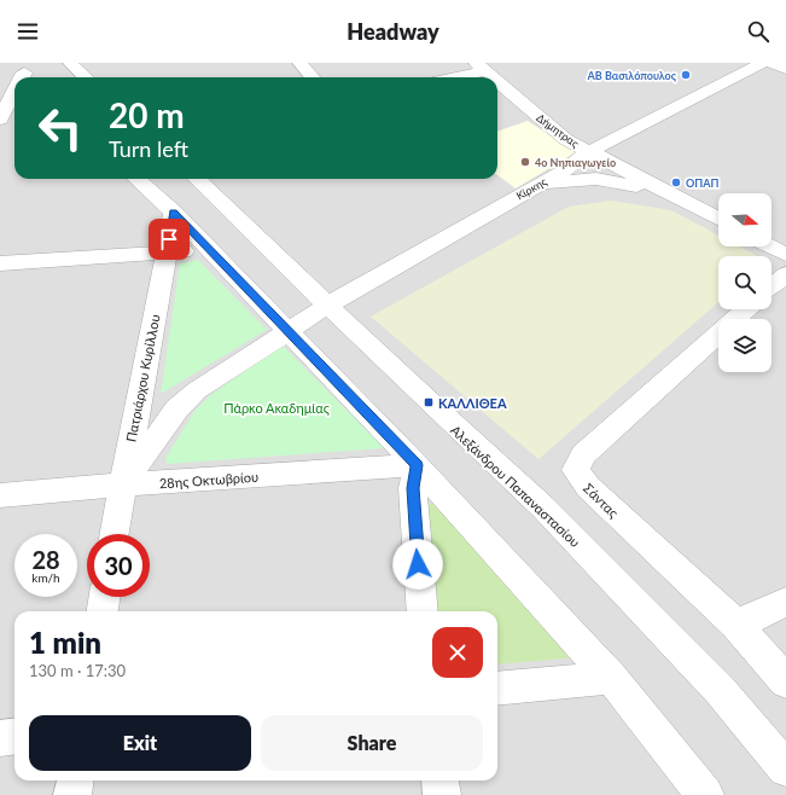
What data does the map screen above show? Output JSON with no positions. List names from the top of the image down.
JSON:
{
  "streets": {
    "street": [
      "Δήμητρας",
      "Κίρκης",
      "Πατριάρχου Κυρίλλου",
      "28ης Οκτωβρίου",
      "Αλεξάνδρου Παπαναστασίου",
      "Σάντας"
    ]
  },
  "crossings": [
    ["Δήμητρας", "Κίρκης"],
    ["Κίρκης", "Πατριάρχου Κυρίλλου"],
    ["Κίρκης", "28ης Οκτωβρίου"],
    ["Κίρκης", "Αλεξάνδρου Παπαναστασίου"],
    ["Πατριάρχου Κυρίλλου", "28ης Οκτωβρίου"]
  ],
  "parks": ["Πάρκο Ακαδημίας"],
  "places": {
    "other": ["ΑΒ Βασιλόπουλος", "4ο Νηπιαγωγείο", "ΟΠΑΠ"],
    "transit": ["ΚΑΛΛΙΘΕΑ"]
  },
  "north": "right",
  "page": {
    "header": "Headway",
    "turn": ["20 m", "Turn left"],
    "speed": "28 km/h",
    "limit": "30",
    "heading": ["1 min", "130 m · 17:30"],
    "buttons": ["Exit", "Share"]
  }
}
